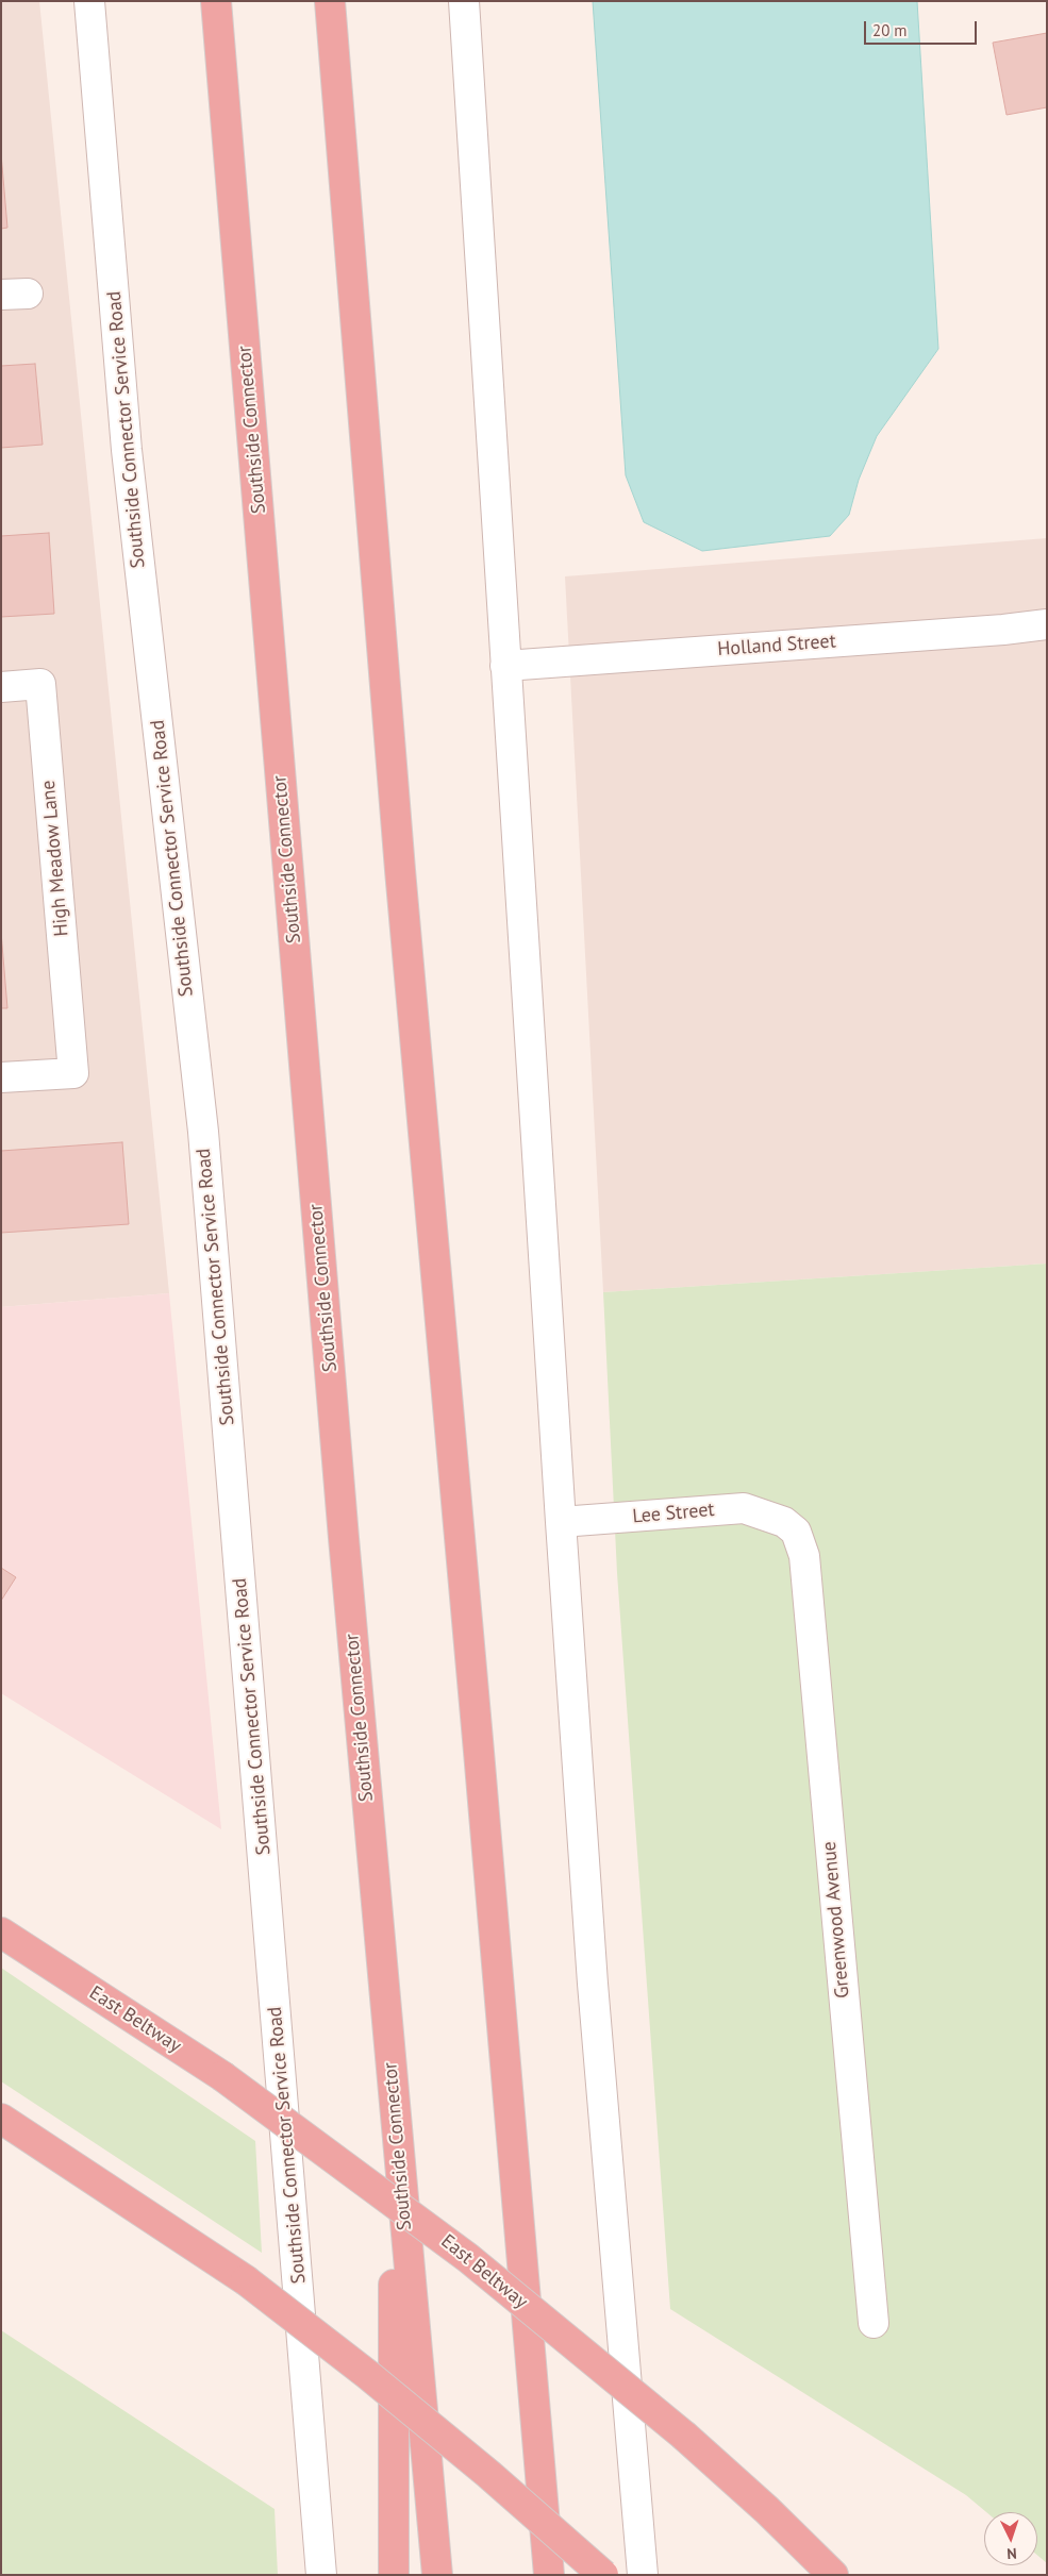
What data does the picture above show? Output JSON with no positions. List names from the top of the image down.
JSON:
{
  "streets": {
    "highway": ["Southside Connector", "East Beltway"],
    "street": [
      "Southside Connector Service Road",
      "Holland Street",
      "High Meadow Lane",
      "Lee Street",
      "Greenwood Avenue"
    ]
  },
  "crossings": [
    ["Lee Street", "Greenwood Avenue"]
  ],
  "scale_bar": "20 m",
  "north": "bottom"
}
